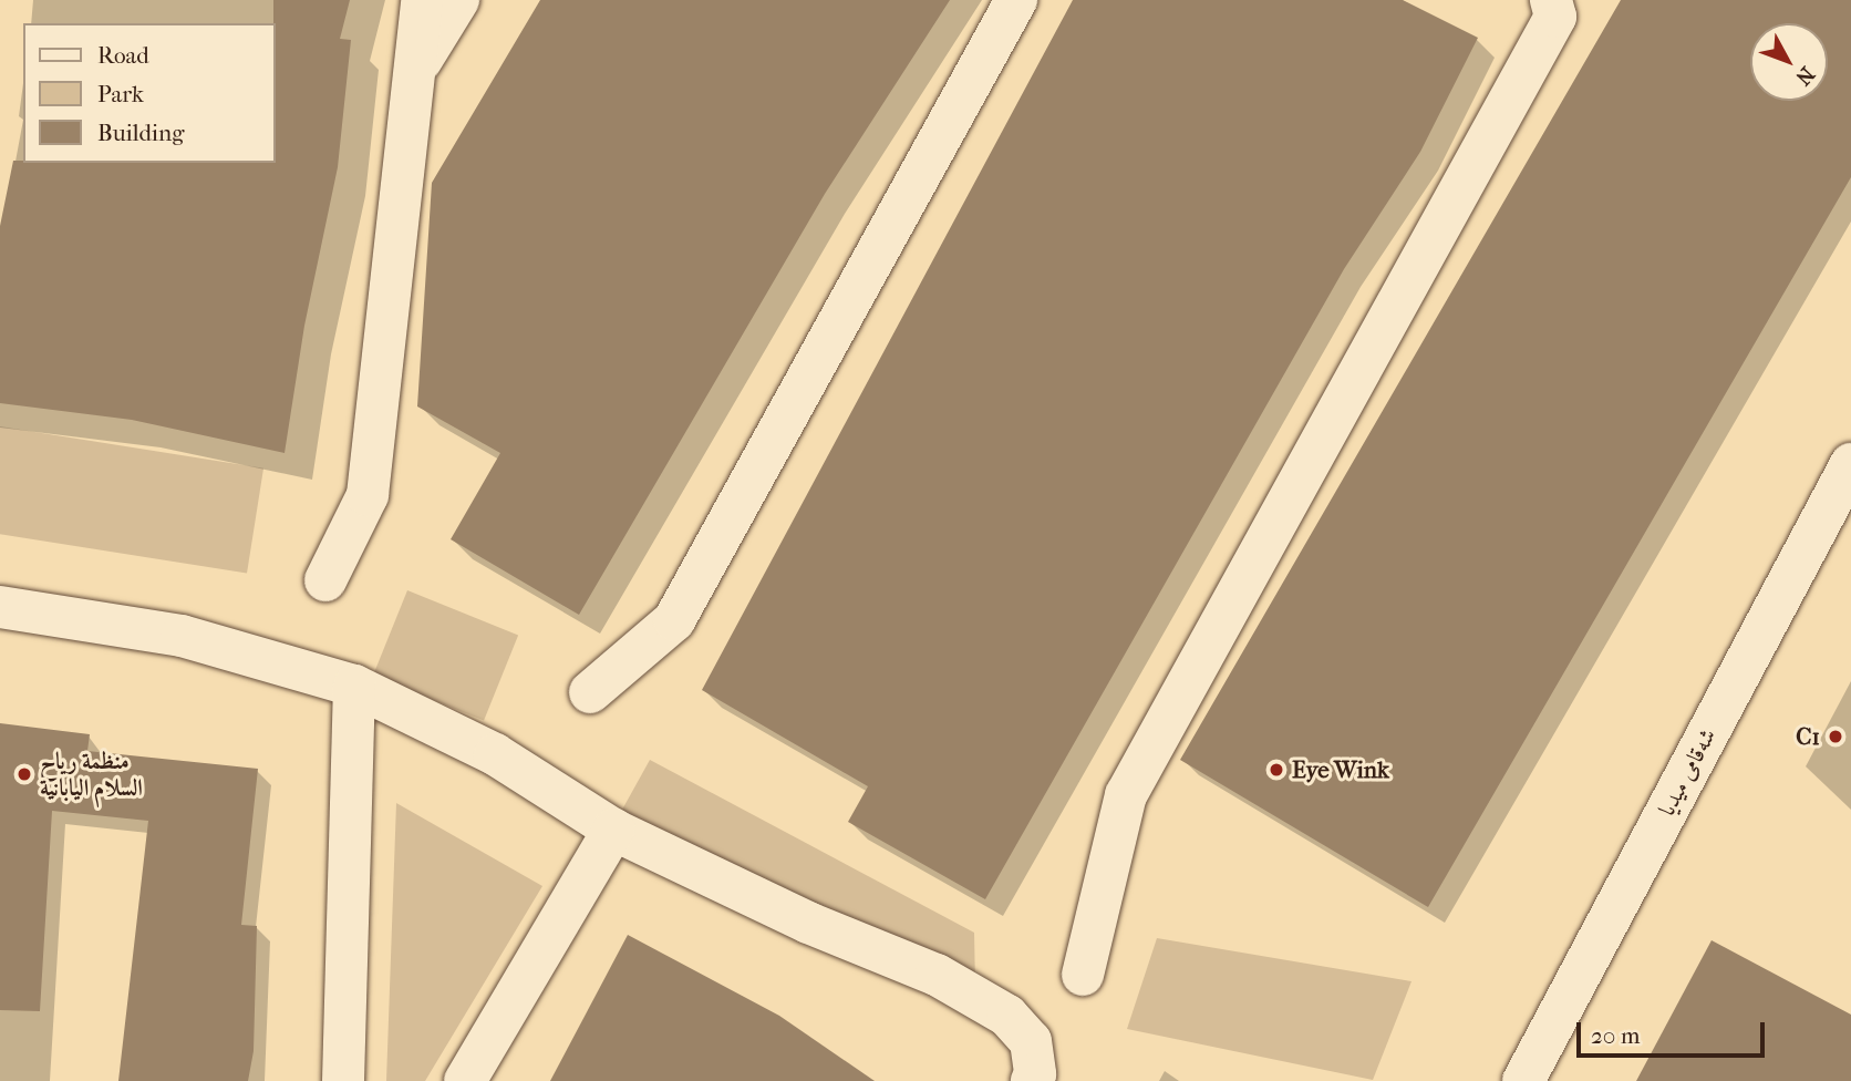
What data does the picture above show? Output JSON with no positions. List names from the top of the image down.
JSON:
{
  "streets": {
    "street": ["شەقامی میدیا"]
  },
  "places": ["C1", "Eye Wink", "منظمة رياح السلام اليابانية"],
  "legend": ["Road", "Park", "Building"],
  "scale_bar": "20 m",
  "north": "bottom right"
}
